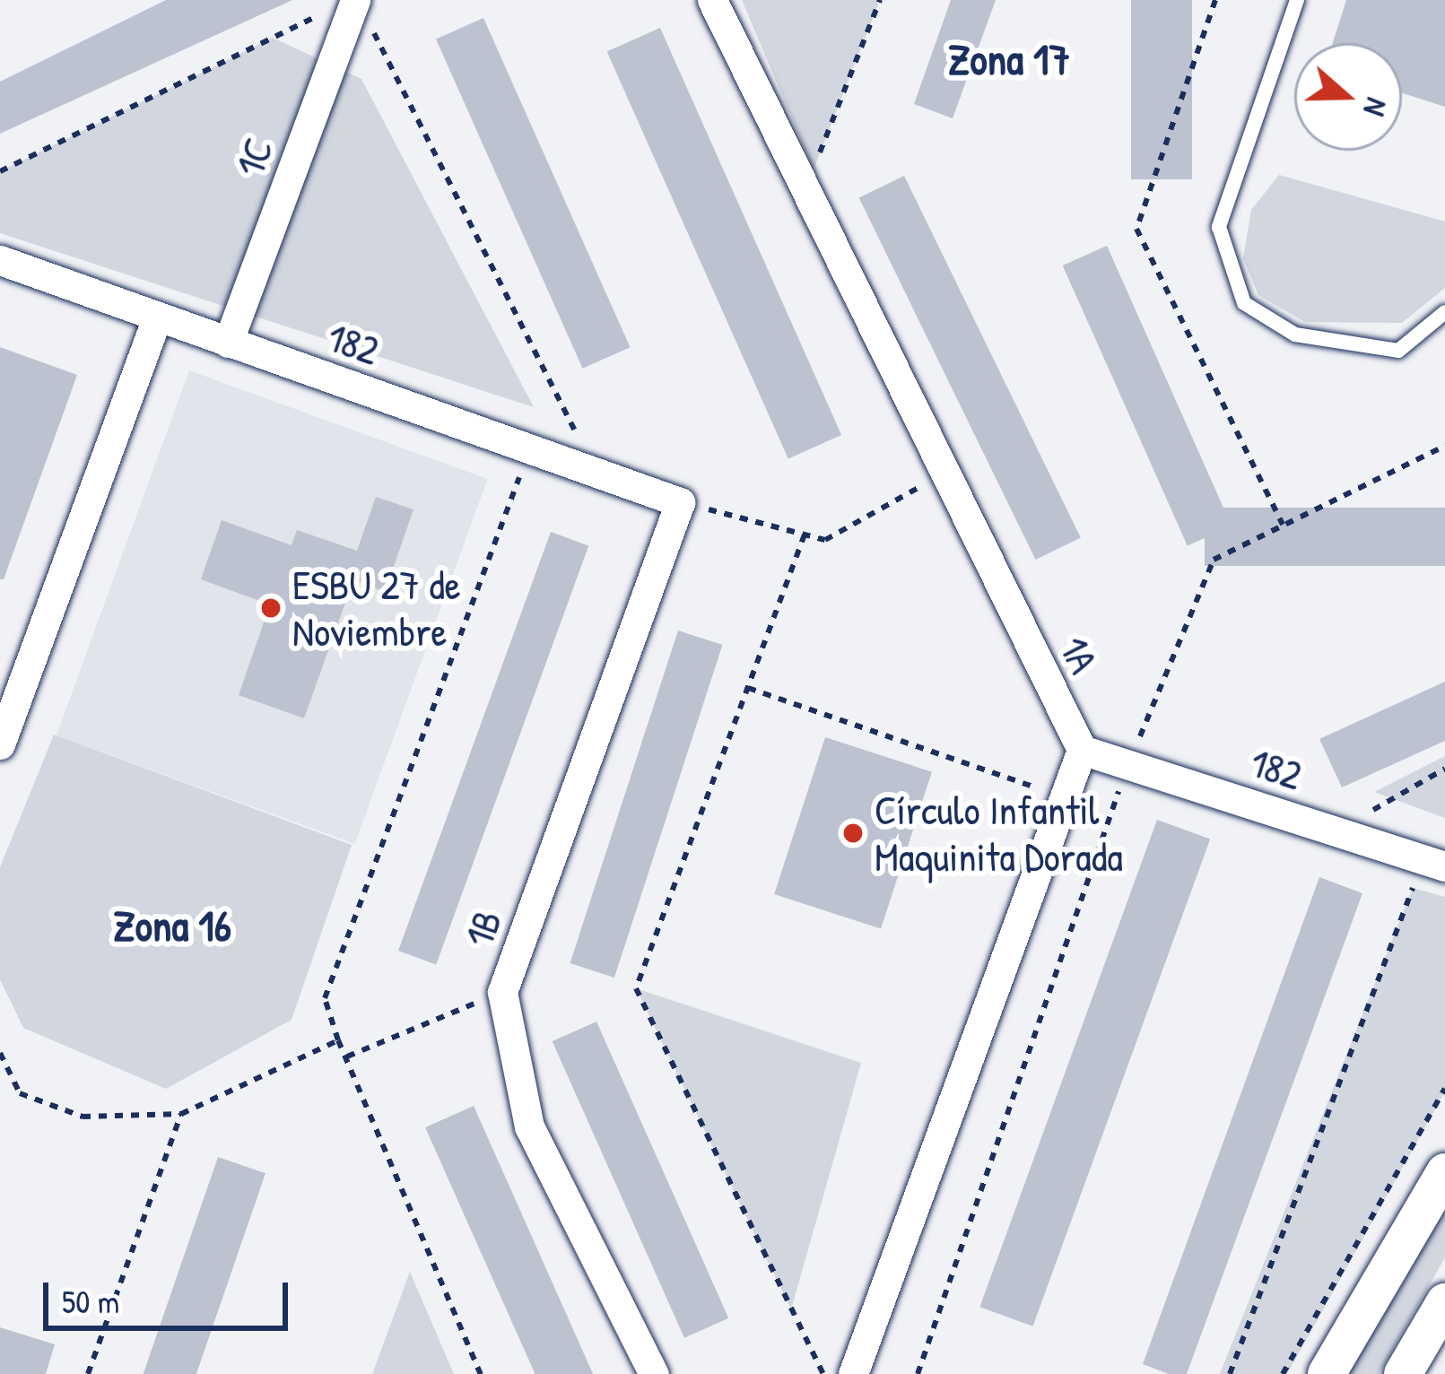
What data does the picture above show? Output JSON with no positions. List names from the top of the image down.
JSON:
{
  "streets": {
    "street": [
      "1C",
      "182",
      "1A",
      "1B"
    ]
  },
  "crossings": [
    ["1C", "182"],
    ["182", "1A"],
    ["182", "1B"]
  ],
  "districts": ["Zona 17", "Zona 16"],
  "places": ["ESBU 27 de Noviembre", "Círculo Infantil Maquinita Dorada"],
  "scale_bar": "50 m",
  "north": "right"
}
